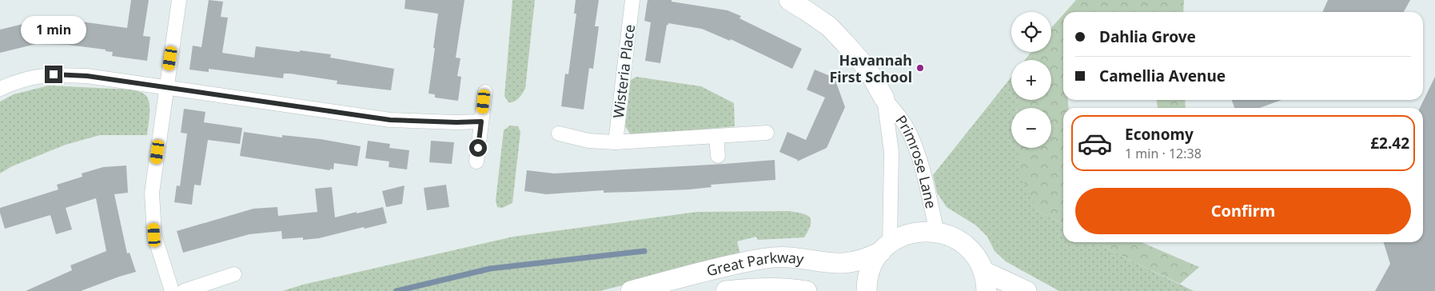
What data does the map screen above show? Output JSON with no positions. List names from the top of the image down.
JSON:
{
  "streets": {
    "street": ["Wisteria Place", "Primrose Lane", "Great Parkway"]
  },
  "crossings": [
    ["Primrose Lane", "Great Parkway"]
  ],
  "places": ["Havannah First School"],
  "page": {
    "map_buttons": ["+", "−"],
    "banner": ["Dahlia Grove", "Camellia Avenue"],
    "bubble": "1 min",
    "list": [
      {
        "name": "Economy",
        "note": "1 min · 12:38",
        "value": "£2.42"
      }
    ],
    "buttons": "Confirm"
  }
}
